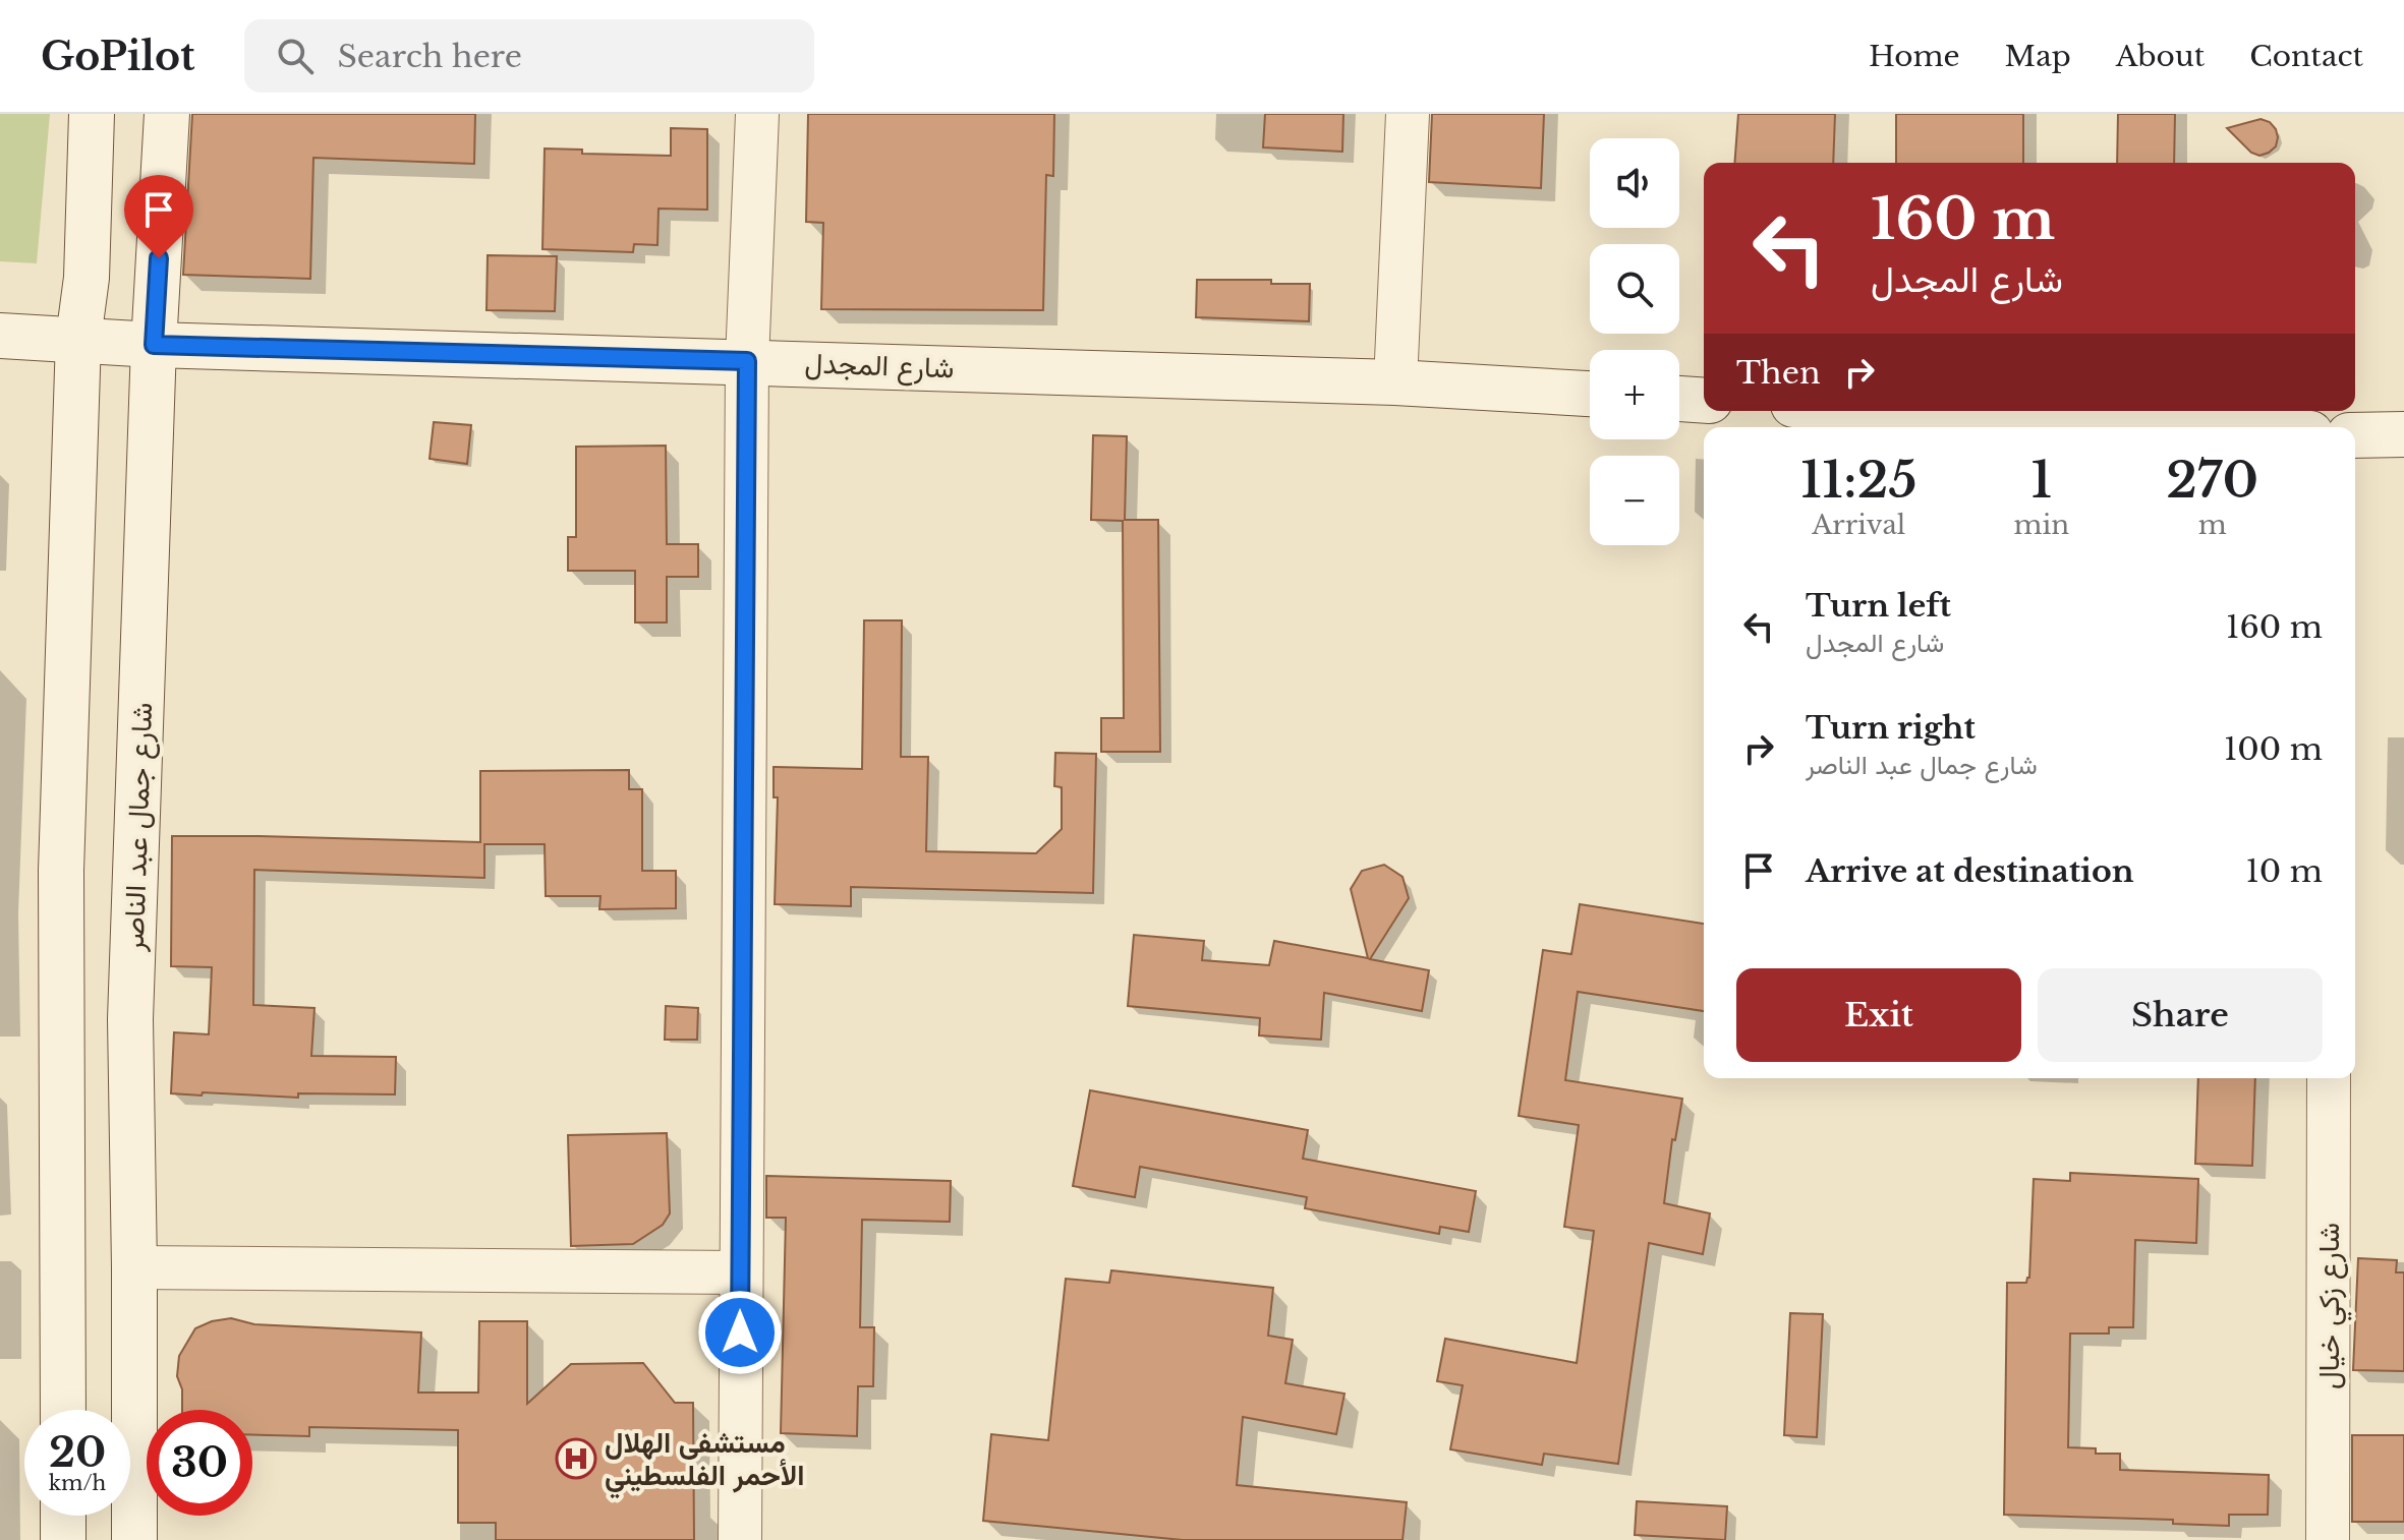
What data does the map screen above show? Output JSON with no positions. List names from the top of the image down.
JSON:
{
  "streets": {
    "main road": ["شارع المجدل", "شارع جمال عبد الناصر"],
    "street": ["شارع زكي خيال"]
  },
  "crossings": [
    ["شارع المجدل", "شارع جمال عبد الناصر"]
  ],
  "places": {
    "hospital": ["مستشفى الهلال الأحمر الفلسطيني"]
  },
  "page": {
    "header": "GoPilot",
    "search": "Search here",
    "nav": [
      "Home",
      "Map",
      "About",
      "Contact"
    ],
    "map_buttons": ["+", "−"],
    "turn": ["160 m", "شارع المجدل"],
    "then": "Then",
    "eta": [
      "11:25",
      "Arrival",
      "1",
      "min",
      "270",
      "m"
    ],
    "list": [
      {
        "name": "Turn left",
        "note": "شارع المجدل",
        "value": "160 m"
      },
      {
        "name": "Turn right",
        "note": "شارع جمال عبد الناصر",
        "value": "100 m"
      },
      {
        "name": "Arrive at destination",
        "value": "10 m"
      }
    ],
    "buttons": ["Exit", "Share"],
    "speed": "20 km/h",
    "limit": "30"
  }
}
